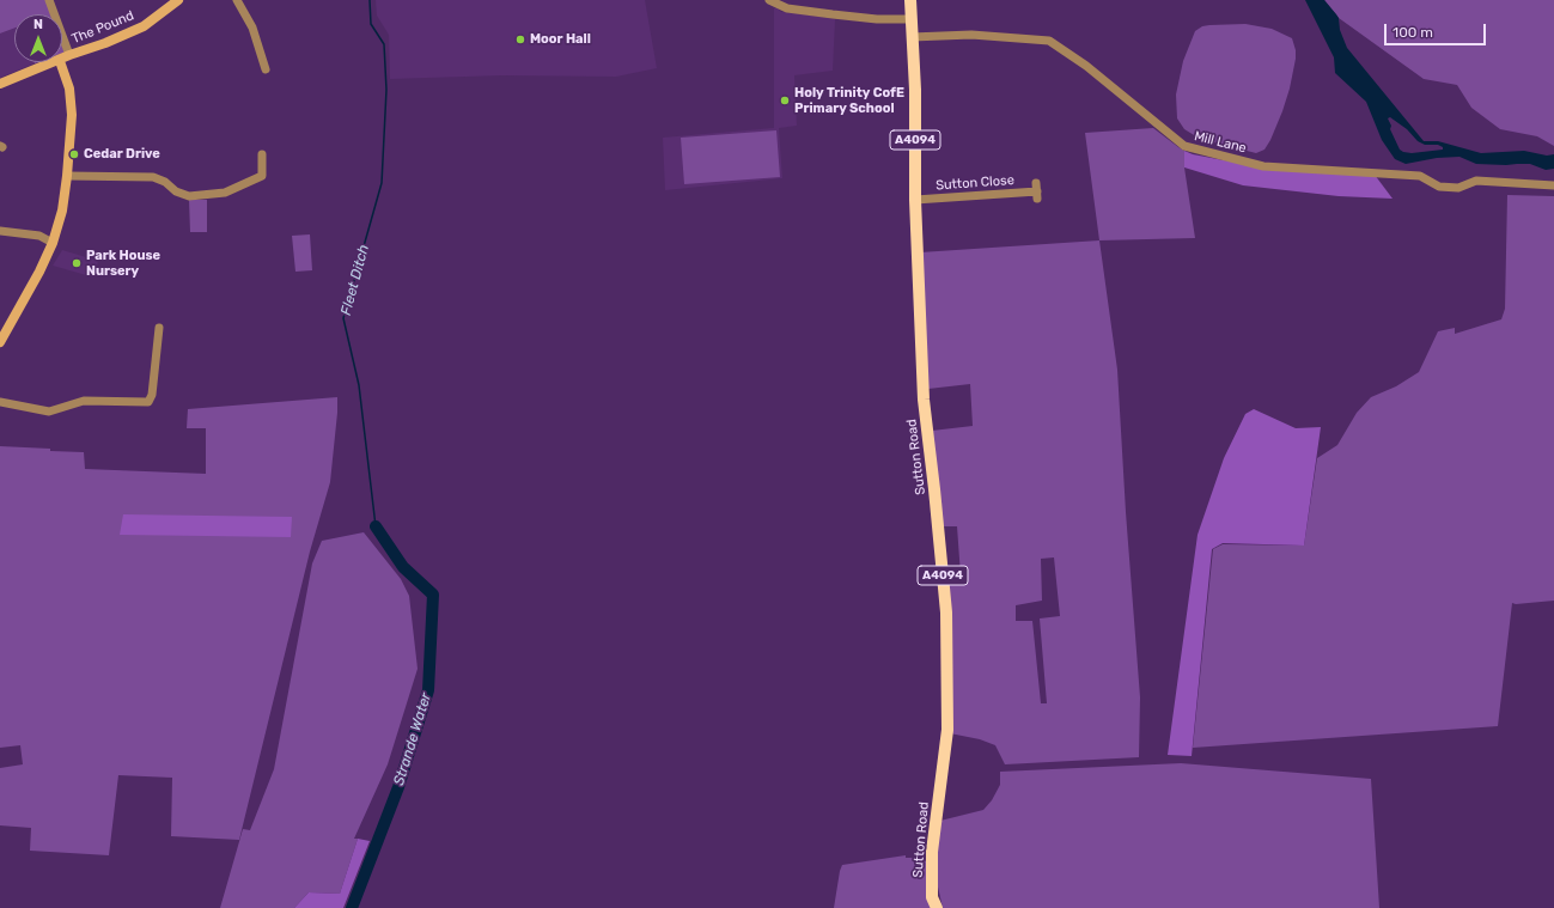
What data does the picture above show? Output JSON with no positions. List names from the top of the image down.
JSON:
{
  "streets": {
    "main road": ["The Pound", "A4094", "Sutton Road"],
    "street": ["Mill Lane", "Sutton Close"]
  },
  "crossings": [
    ["Mill Lane", "Sutton Road"],
    ["Sutton Close", "Sutton Road"]
  ],
  "water": ["Fleet Ditch", "Strande Water"],
  "places": [
    "Moor Hall",
    "Holy Trinity CofE Primary School",
    "Cedar Drive",
    "Park House Nursery"
  ],
  "scale_bar": "100 m",
  "north": "top"
}
